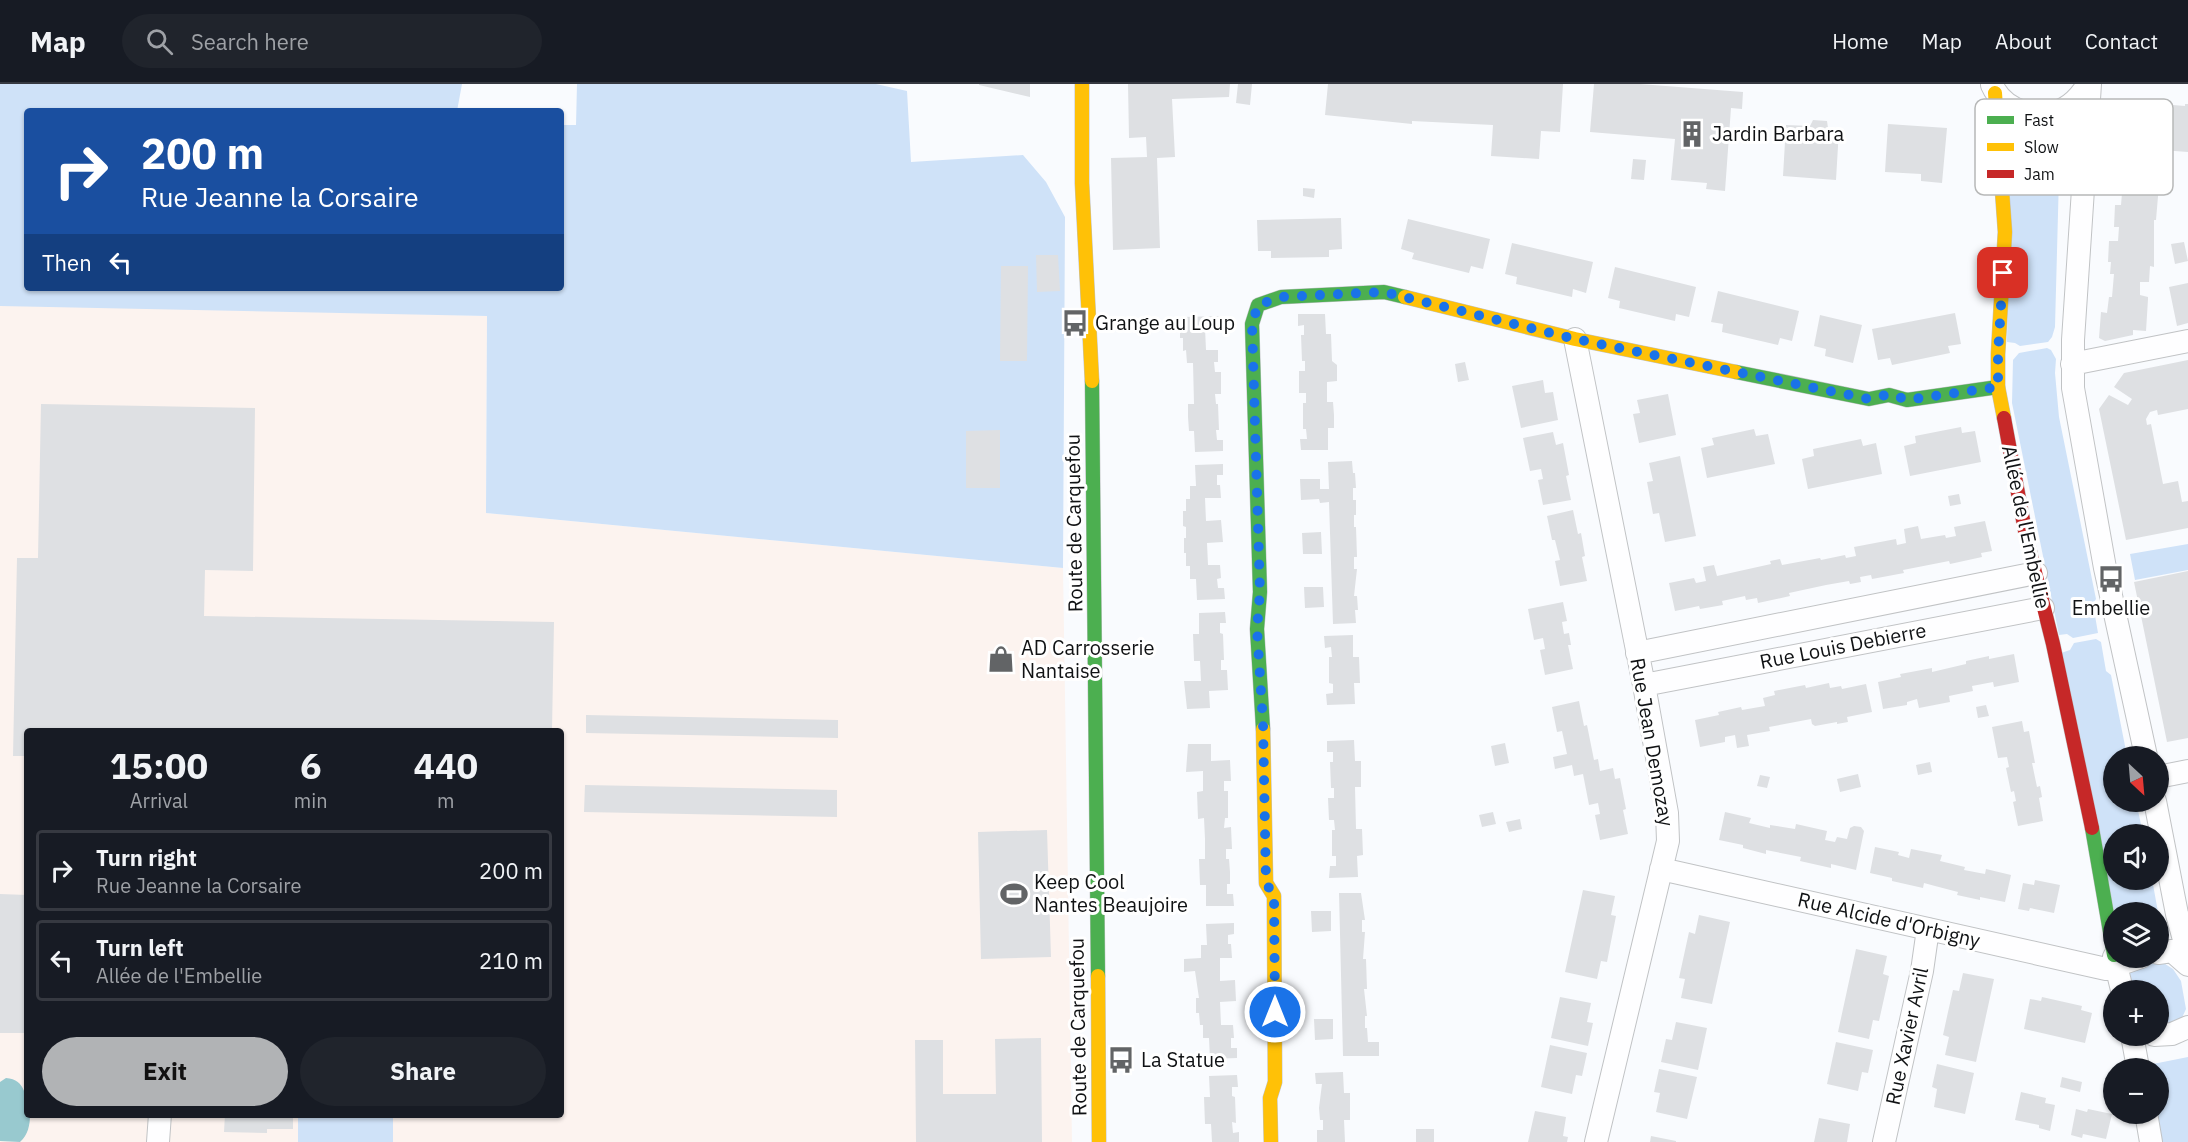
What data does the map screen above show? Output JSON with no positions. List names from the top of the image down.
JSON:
{
  "streets": {
    "street": [
      "Route de Carquefou",
      "Allée de l'Embellie",
      "Rue Louis Debierre",
      "Rue Jean Demozay",
      "Rue Alcide d'Orbigny",
      "Rue Xavier Avril"
    ]
  },
  "crossings": [
    ["Allée de l'Embellie", "Rue Louis Debierre"],
    ["Rue Louis Debierre", "Rue Jean Demozay"],
    ["Rue Jean Demozay", "Rue Alcide d'Orbigny"],
    ["Rue Alcide d'Orbigny", "Rue Xavier Avril"]
  ],
  "places": {
    "building": ["Jardin Barbara"],
    "bus stop": ["Grange au Loup", "Embellie", "La Statue"],
    "shop": ["AD Carrosserie Nantaise"],
    "sports": ["Keep Cool Nantes Beaujoire"]
  },
  "legend": ["Fast", "Slow", "Jam"],
  "north": "bottom right",
  "page": {
    "header": "Map",
    "search": "Search here",
    "nav": [
      "Home",
      "Map",
      "About",
      "Contact"
    ],
    "turn": ["200 m", "Rue Jeanne la Corsaire"],
    "then": "Then",
    "eta": [
      "15:00",
      "Arrival",
      "6",
      "min",
      "440",
      "m"
    ],
    "map_buttons": ["+", "−"],
    "list": [
      {
        "name": "Turn right",
        "note": "Rue Jeanne la Corsaire",
        "value": "200 m"
      },
      {
        "name": "Turn left",
        "note": "Allée de l'Embellie",
        "value": "210 m"
      }
    ],
    "buttons": ["Exit", "Share"]
  }
}
